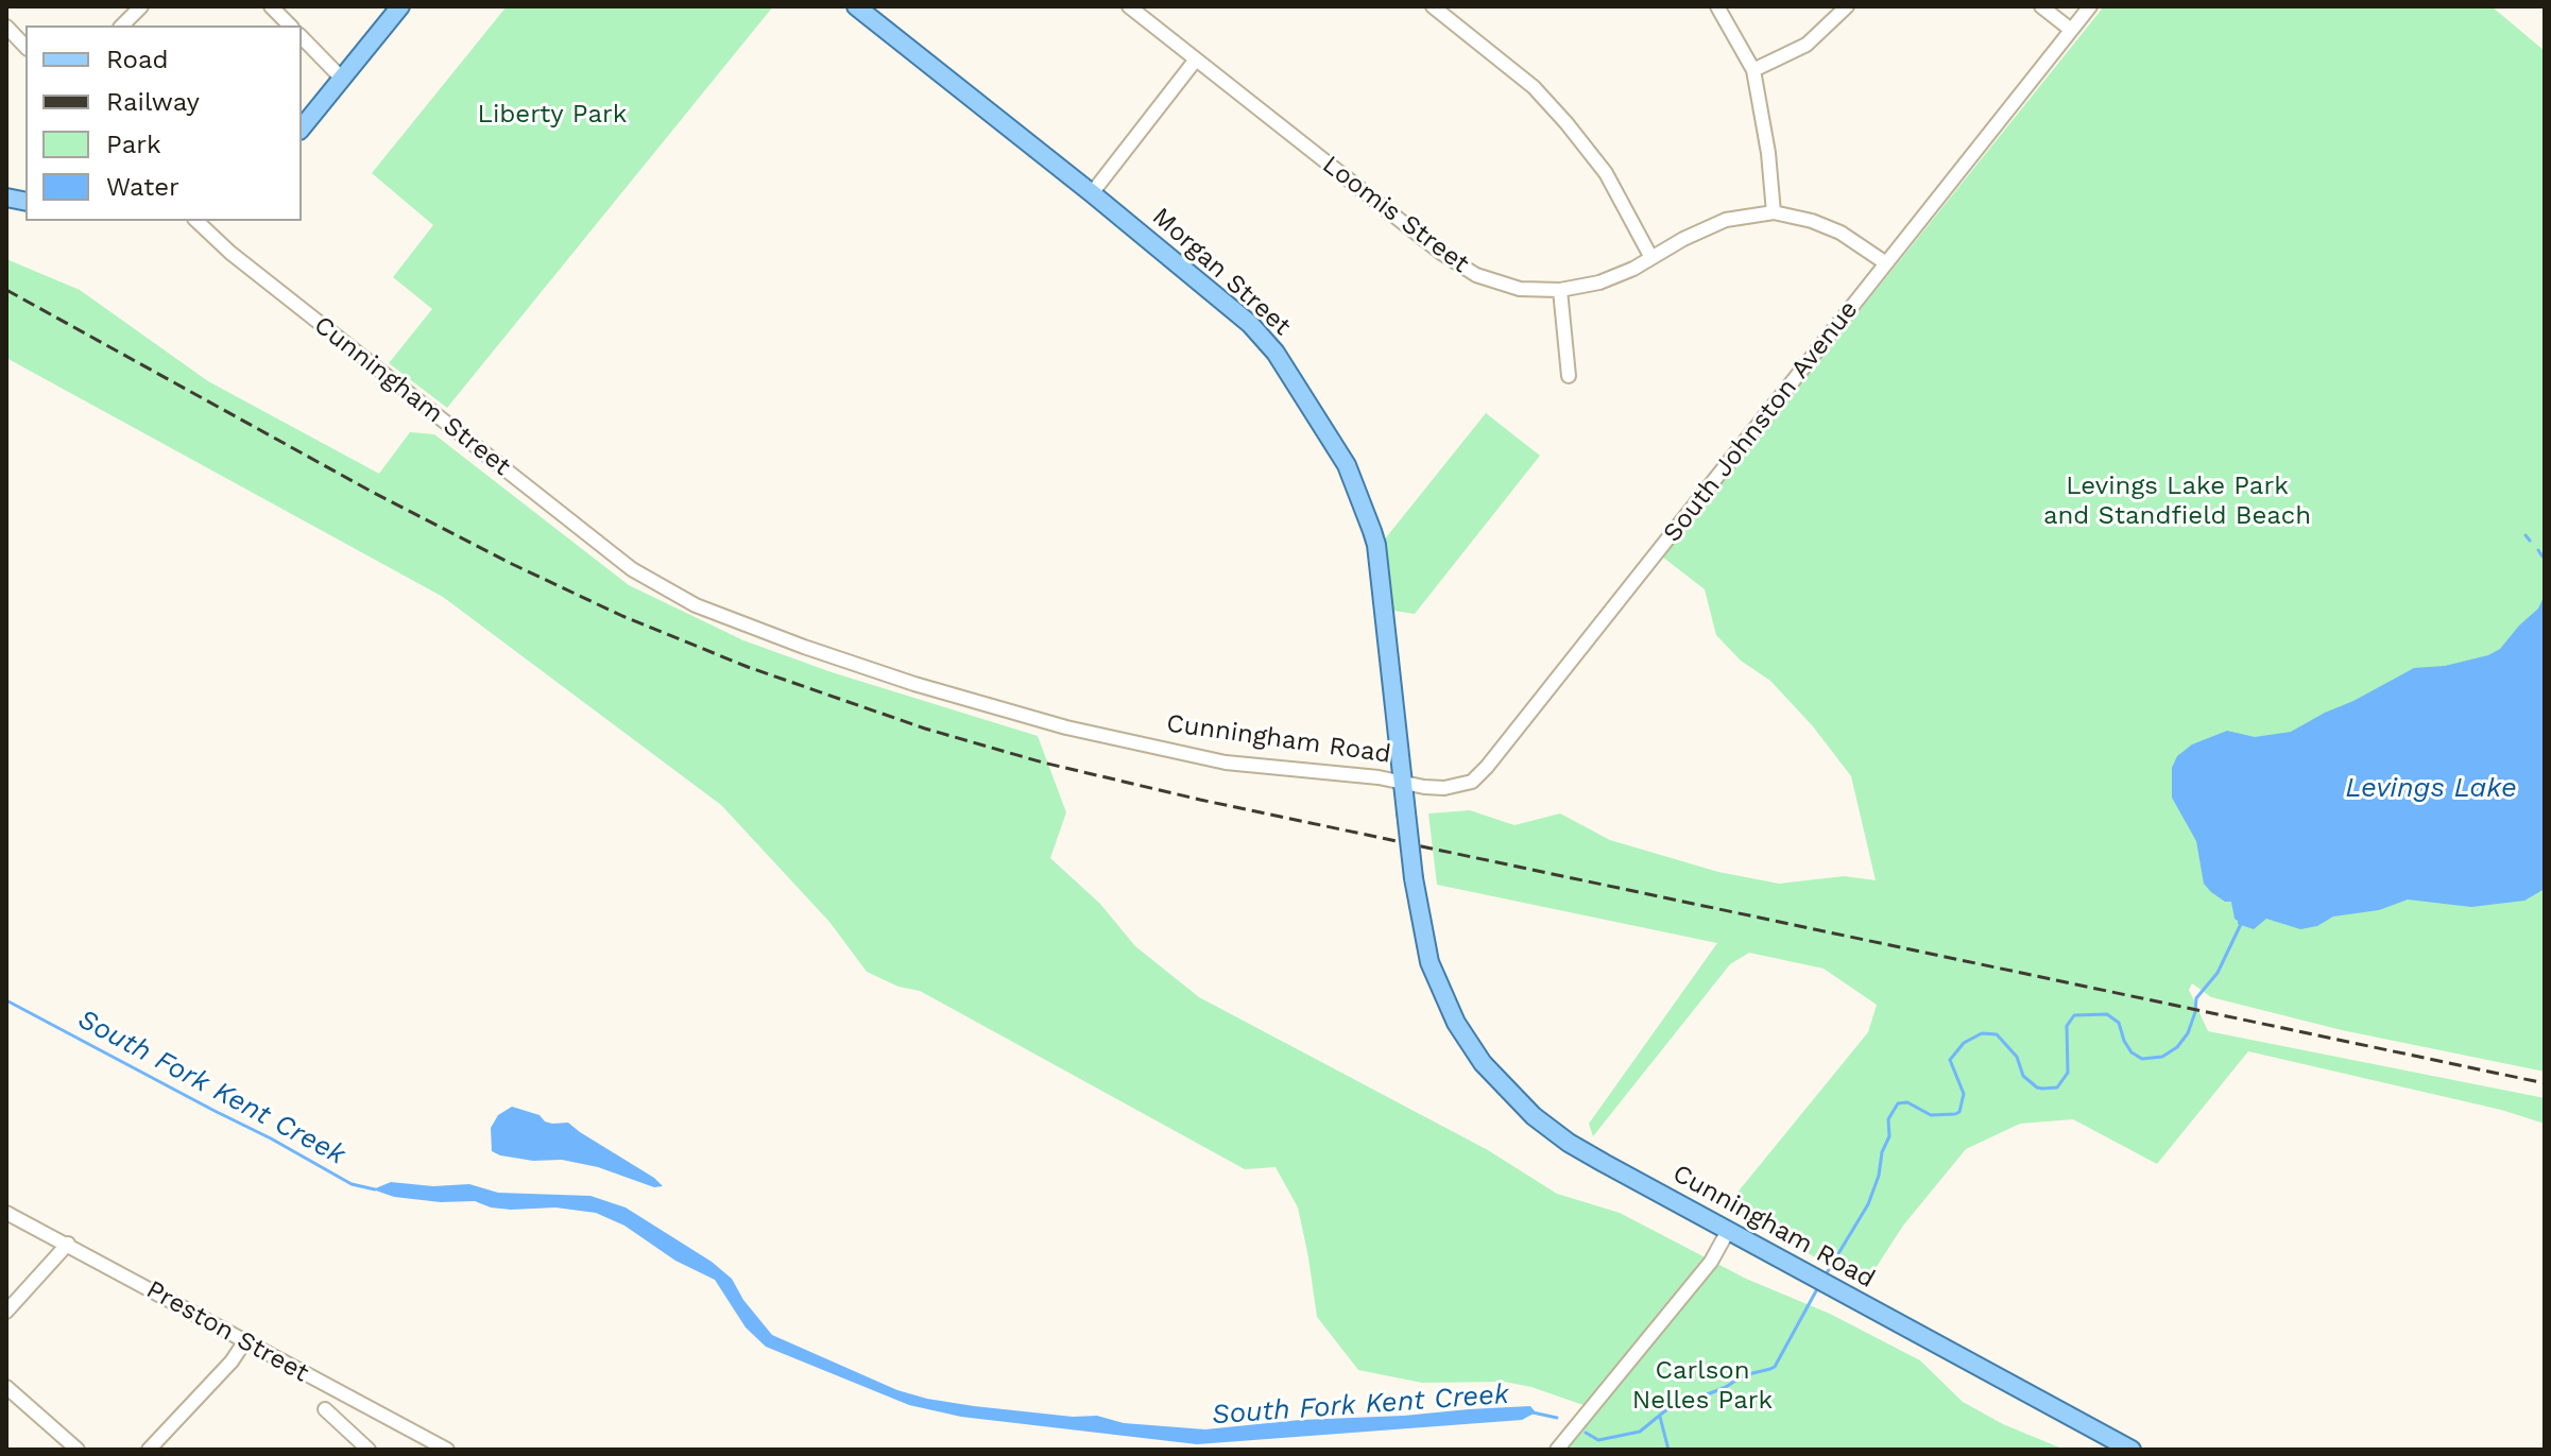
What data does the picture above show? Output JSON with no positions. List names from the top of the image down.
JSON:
{
  "streets": {
    "main road": ["Morgan Street", "Cunningham Road"],
    "street": [
      "Loomis Street",
      "Cunningham Street",
      "South Johnston Avenue",
      "Preston Street"
    ]
  },
  "crossings": [
    ["Loomis Street", "South Johnston Avenue"],
    ["Morgan Street", "South Johnston Avenue"],
    ["Morgan Street", "Cunningham Road"],
    ["Cunningham Street", "Cunningham Road"],
    ["South Johnston Avenue", "Cunningham Road"]
  ],
  "water": ["Levings Lake", "South Fork Kent Creek"],
  "parks": ["Liberty Park", "Levings Lake Park and Standfield Beach", "Carlson Nelles Park"],
  "legend": [
    "Road",
    "Railway",
    "Park",
    "Water"
  ]
}
